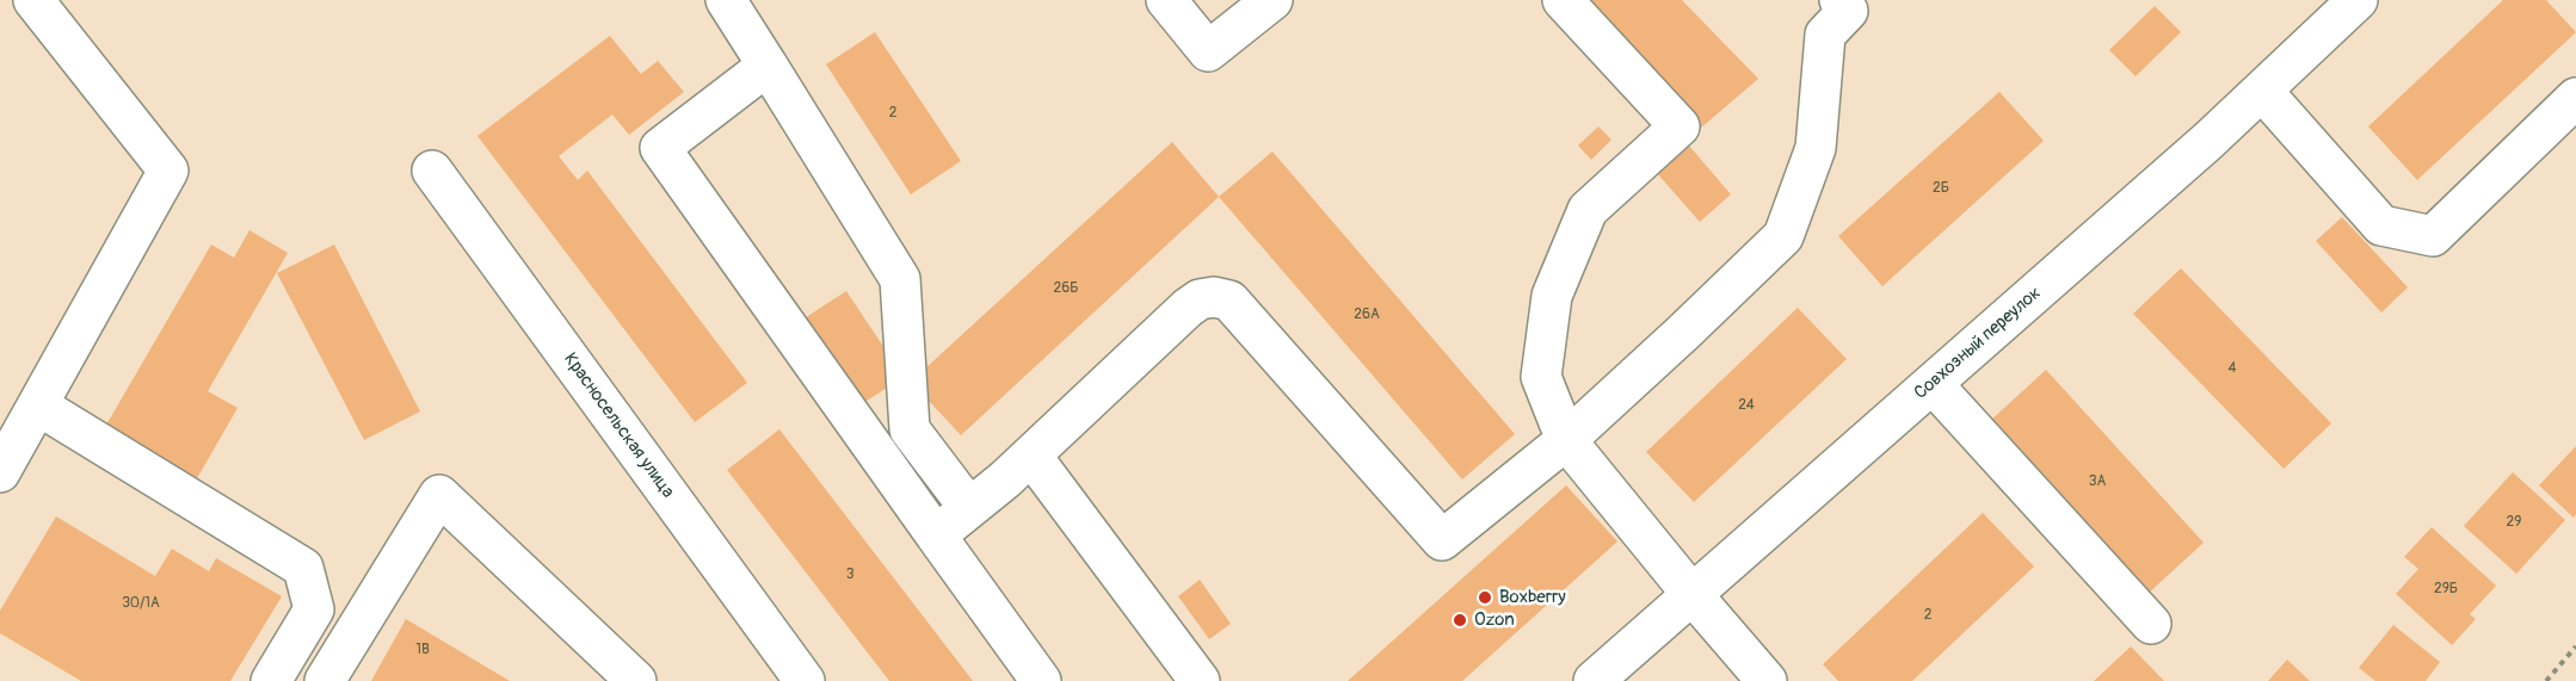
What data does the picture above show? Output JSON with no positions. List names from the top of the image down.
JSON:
{
  "streets": {
    "street": ["Совхозный переулок", "Красносельская улица"]
  },
  "places": ["Boxberry", "Ozon"],
  "house_numbers": [
    "2",
    "2Б",
    "26Б",
    "26А",
    "4",
    "24",
    "3А",
    "29",
    "3",
    "29Б",
    "30/1А",
    "2",
    "1В"
  ]
}
